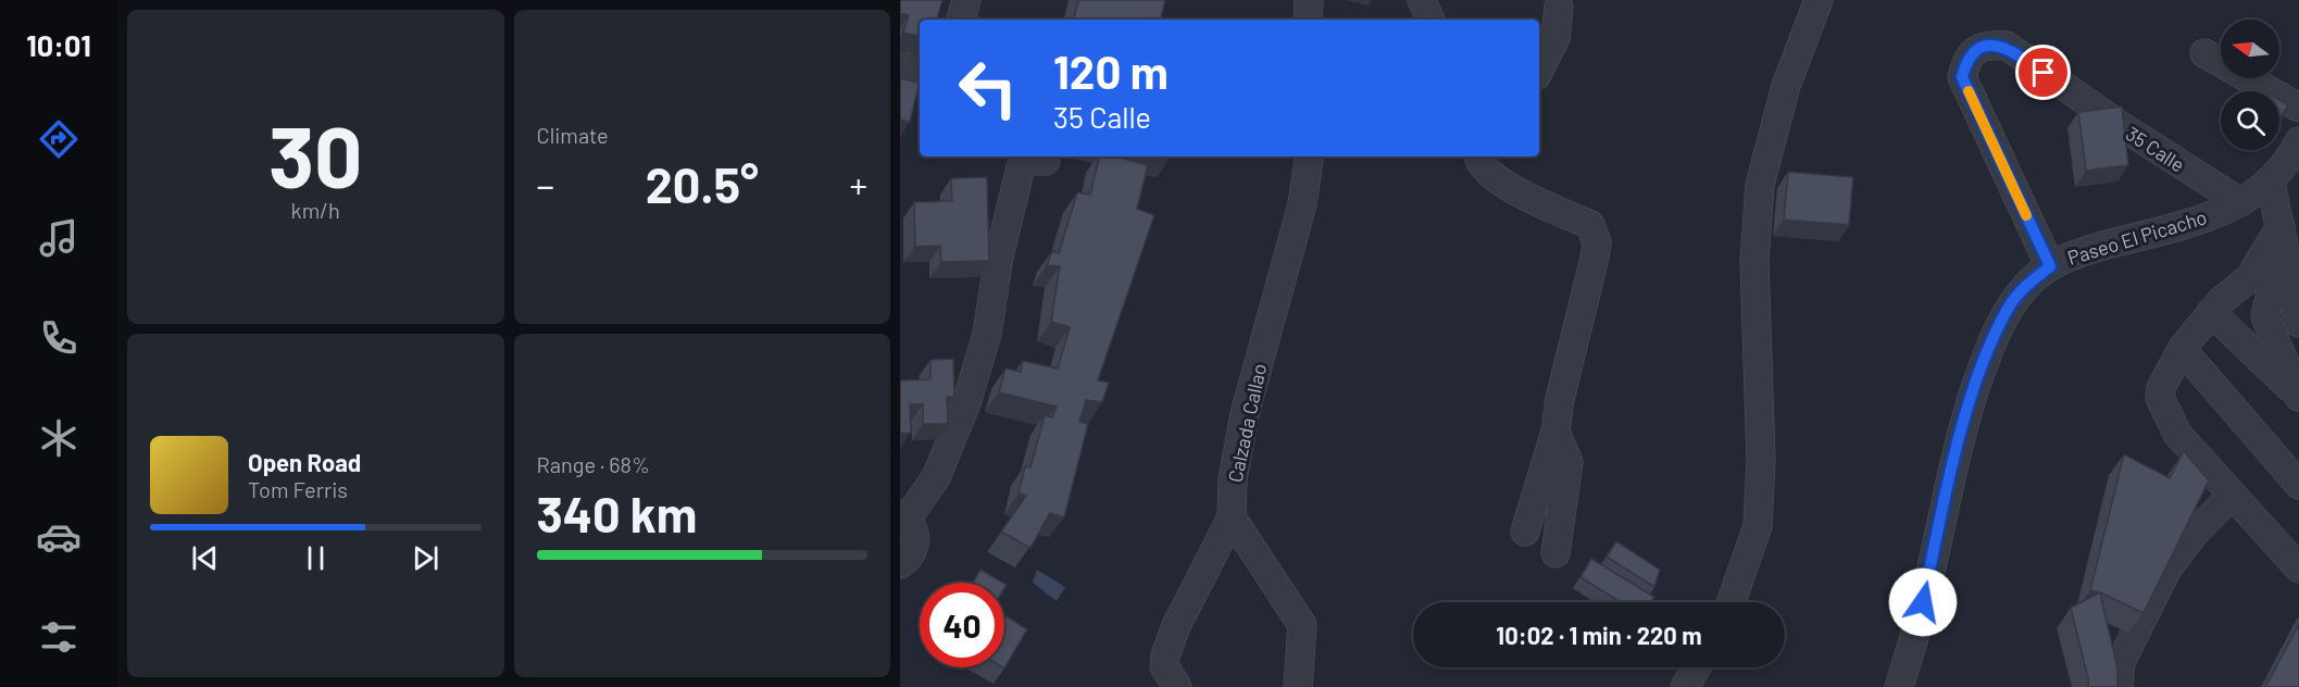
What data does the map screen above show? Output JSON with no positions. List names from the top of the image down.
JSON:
{
  "streets": {
    "street": ["35 Calle", "Paseo El Picacho", "Calzada Callao"]
  },
  "crossings": [
    ["35 Calle", "Paseo El Picacho"]
  ],
  "north": "left",
  "page": {
    "tabs": "10:01",
    "tile": [
      ["30", "km/h"],
      "Climate",
      ["Range · 68%", "340 km"]
    ],
    "turn": ["120 m", "35 Calle"],
    "heat": ["−", "20.5°", "+"],
    "song": ["Open Road", "Tom Ferris"],
    "limit": "40",
    "trip": "10:02 · 1 min · 220 m"
  }
}
